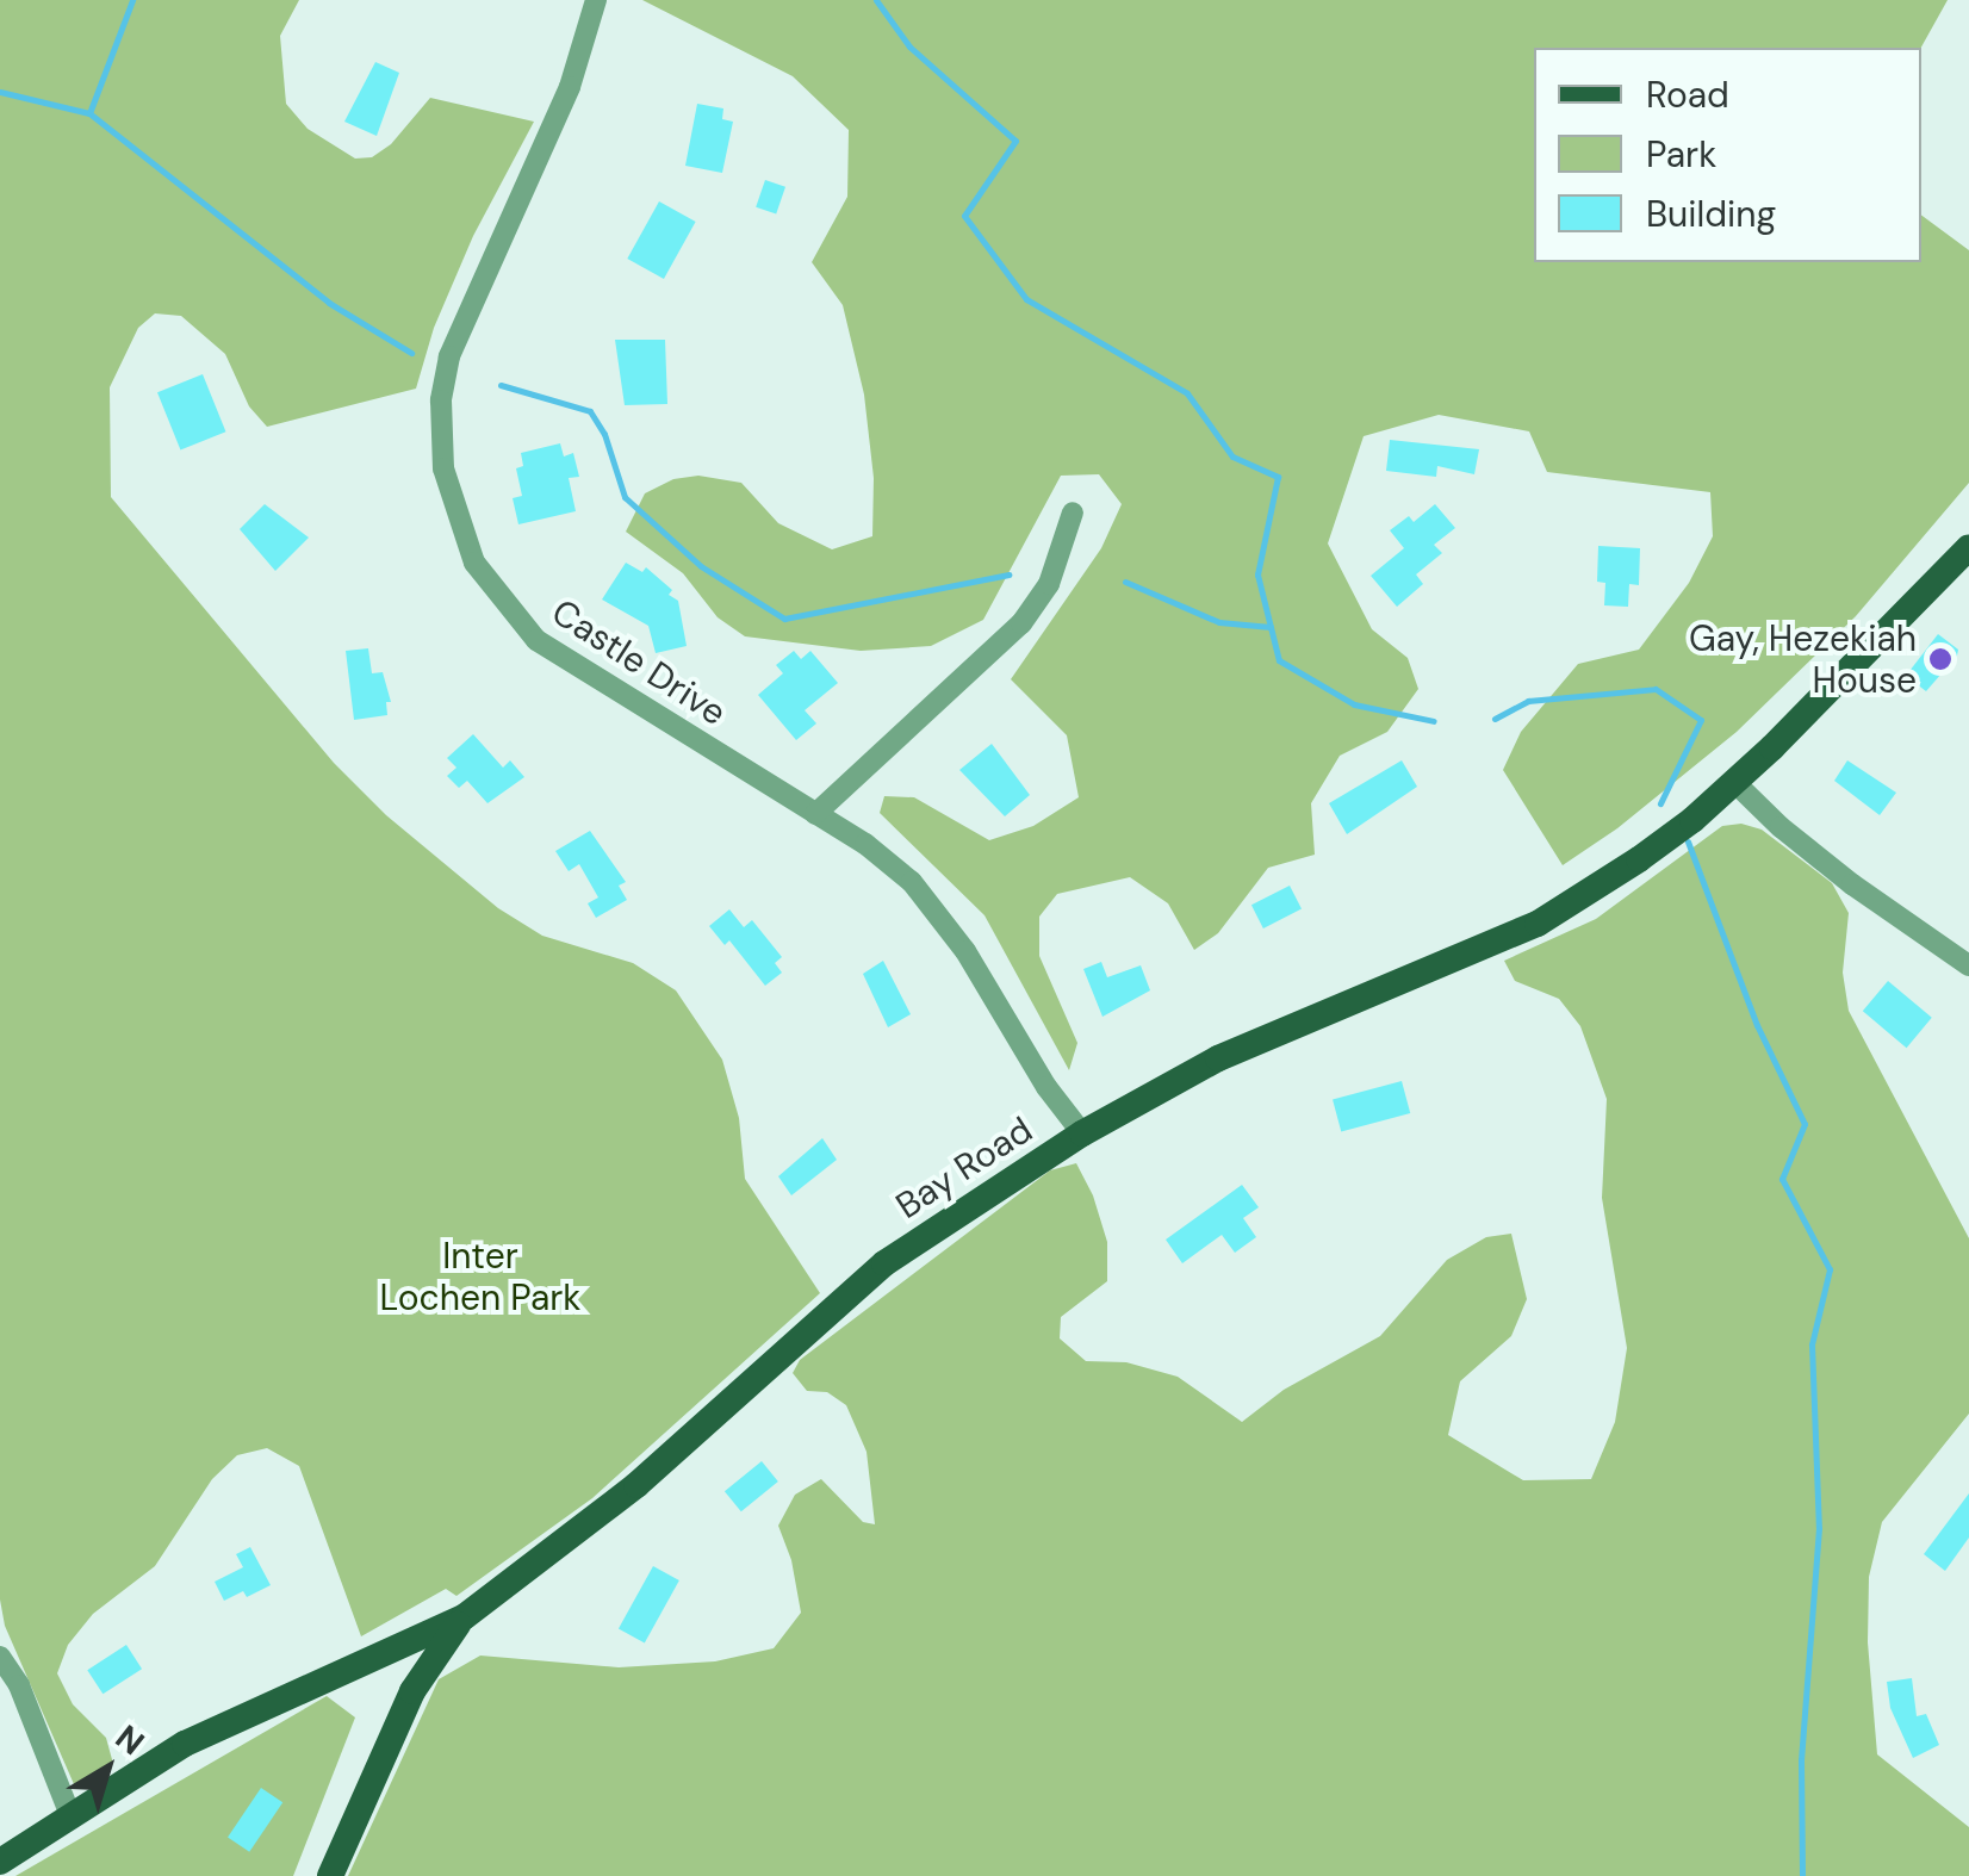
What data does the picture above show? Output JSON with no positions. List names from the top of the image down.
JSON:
{
  "streets": {
    "main road": ["Bay Road"],
    "street": ["Castle Drive"]
  },
  "crossings": [
    ["Castle Drive", "Bay Road"]
  ],
  "parks": ["Inter Lochen Park"],
  "places": ["Gay, Hezekiah House"],
  "legend": ["Road", "Park", "Building"],
  "north": "top right"
}
